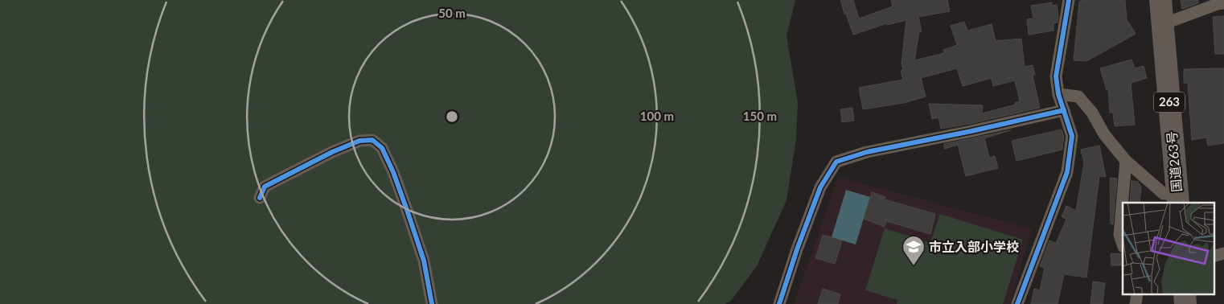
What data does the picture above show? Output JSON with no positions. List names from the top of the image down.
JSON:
{
  "streets": {
    "highway": ["263", "国道263号"]
  },
  "places": {
    "school or university": ["市立入部小学校"]
  },
  "rings": ["50 m", "100 m", "150 m"]
}
